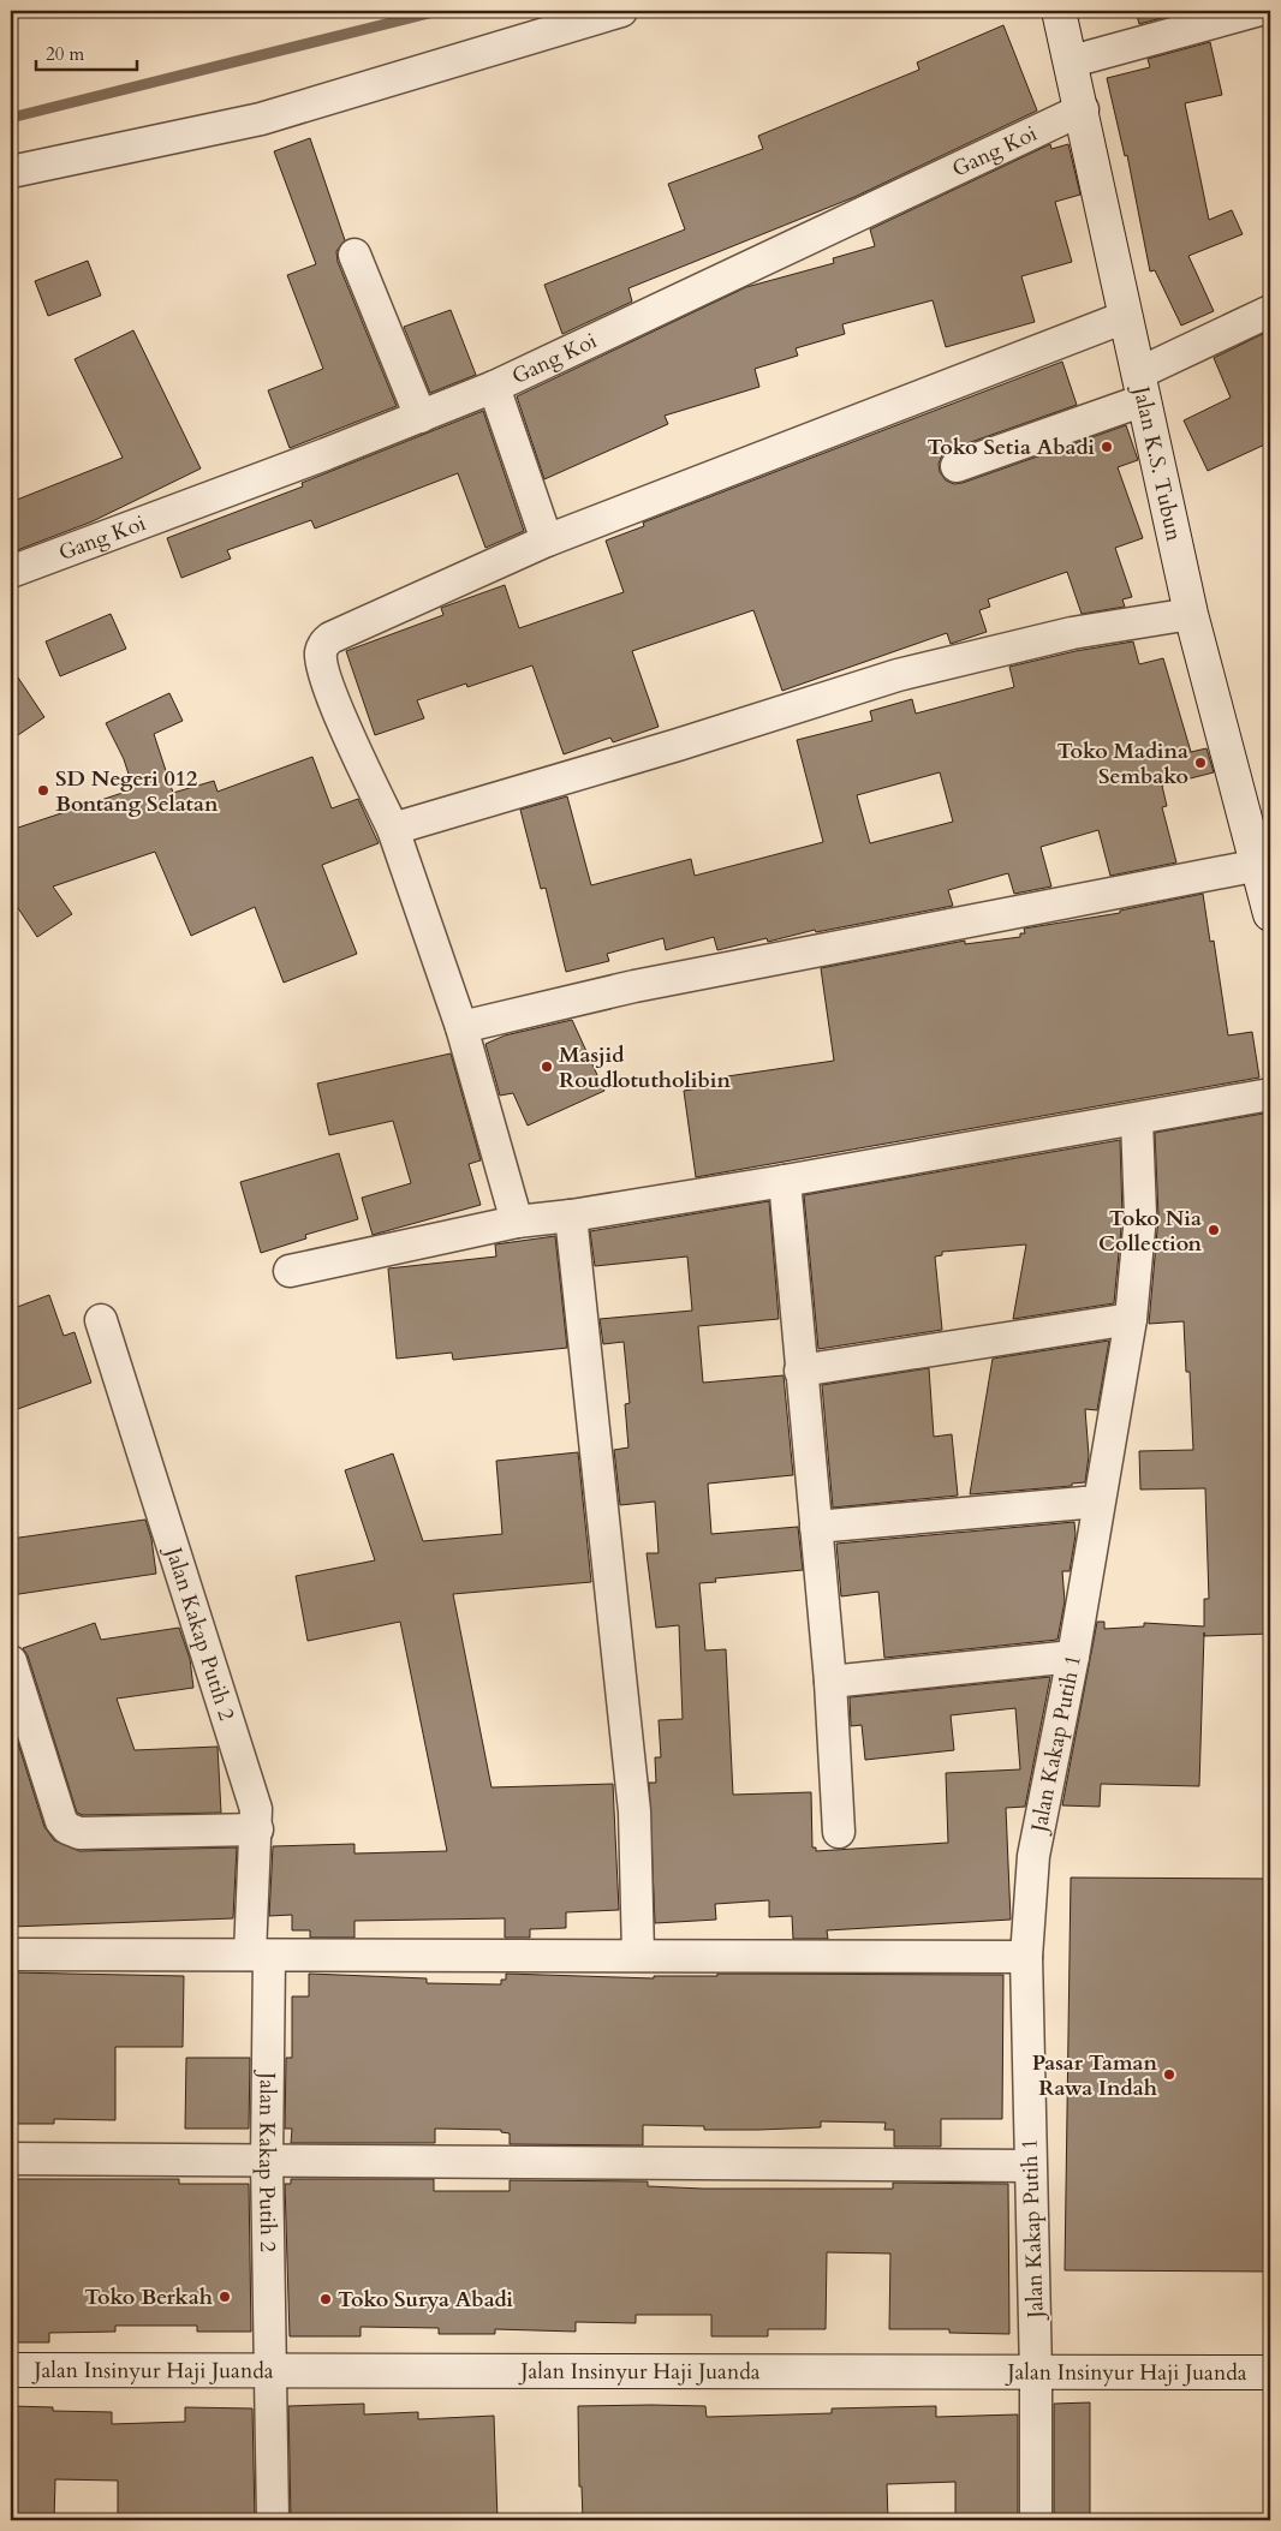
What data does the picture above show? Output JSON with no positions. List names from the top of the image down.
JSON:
{
  "streets": {
    "street": [
      "Gang Koi",
      "Jalan K.S. Tubun",
      "Jalan Kakap Putih 2",
      "Jalan Kakap Putih 1",
      "Jalan Insinyur Haji Juanda"
    ]
  },
  "crossings": [
    ["Gang Koi", "Jalan K.S. Tubun"],
    ["Jalan Kakap Putih 2", "Jalan Insinyur Haji Juanda"],
    ["Jalan Kakap Putih 1", "Jalan Insinyur Haji Juanda"]
  ],
  "places": [
    "Toko Setia Abadi",
    "Toko Madina Sembako",
    "SD Negeri 012 Bontang Selatan",
    "Masjid Roudlotutholibin",
    "Toko Nia Collection",
    "Pasar Taman Rawa Indah",
    "Toko Berkah",
    "Toko Surya Abadi"
  ],
  "scale_bar": "20 m"
}
